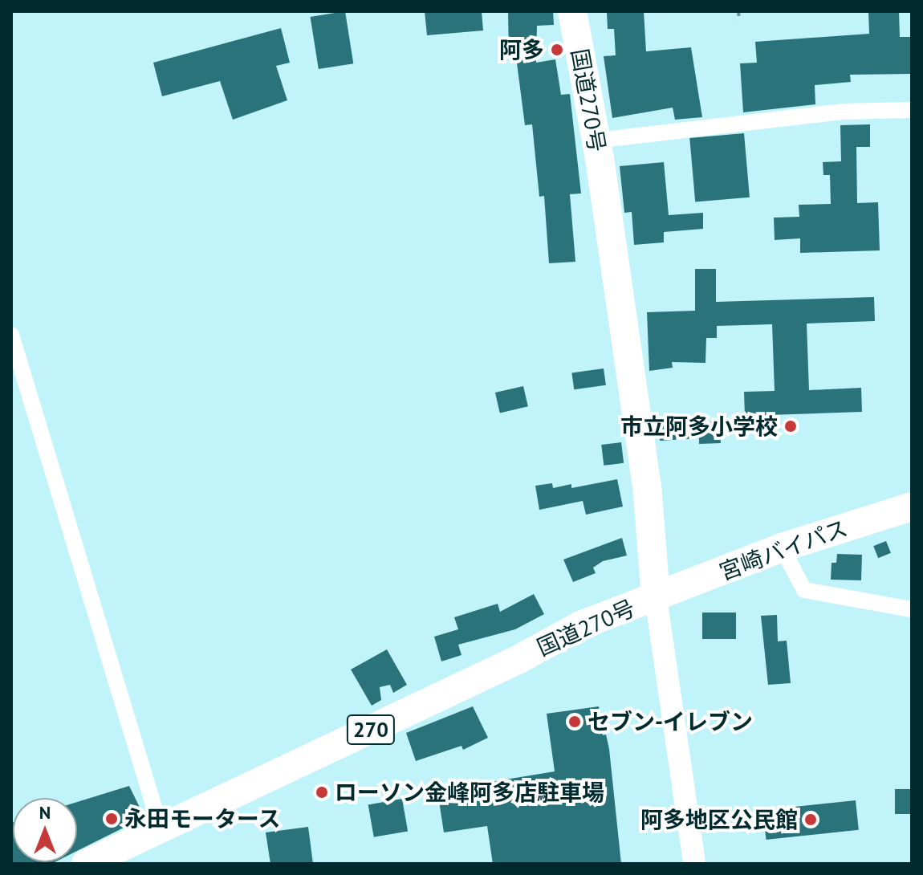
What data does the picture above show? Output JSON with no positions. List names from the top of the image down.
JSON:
{
  "streets": {
    "highway": ["国道270号", "宮崎バイパス", "270"]
  },
  "crossings": [
    ["国道270号", "宮崎バイパス"]
  ],
  "places": [
    "阿多",
    "市立阿多小学校",
    "セブン-イレブン",
    "ローソン金峰阿多店駐車場",
    "永田モータース",
    "阿多地区公民館"
  ],
  "north": "top"
}
